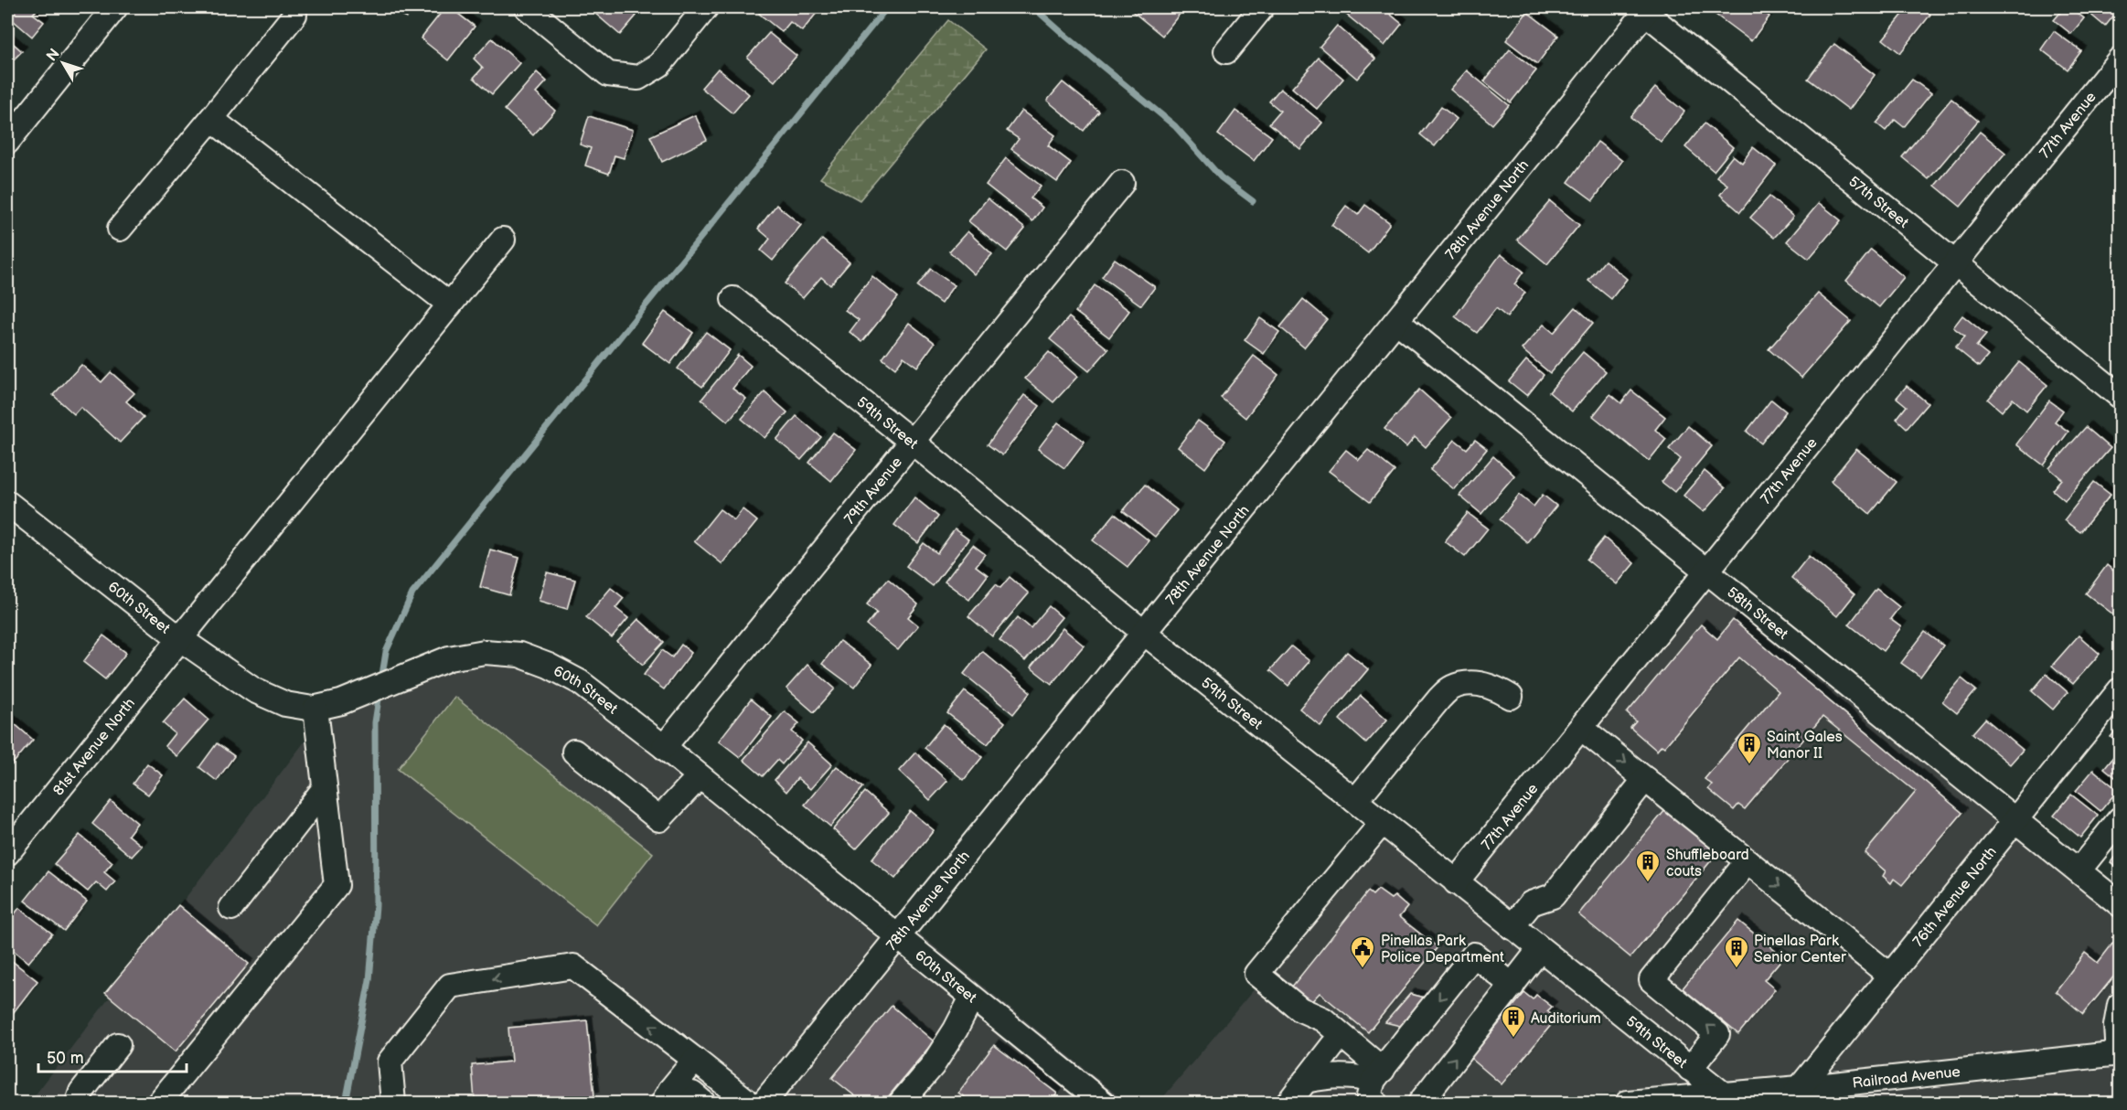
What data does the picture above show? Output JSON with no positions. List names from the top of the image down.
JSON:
{
  "streets": {
    "street": [
      "77th Avenue",
      "57th Street",
      "78th Avenue North",
      "59th Street",
      "79th Avenue",
      "60th Street",
      "58th Street",
      "81st Avenue North",
      "76th Avenue North",
      "Railroad Avenue"
    ]
  },
  "crossings": [
    ["77th Avenue", "57th Street"],
    ["77th Avenue", "59th Street"],
    ["77th Avenue", "58th Street"],
    ["57th Street", "78th Avenue North"],
    ["78th Avenue North", "59th Street"],
    ["78th Avenue North", "60th Street"],
    ["78th Avenue North", "58th Street"],
    ["59th Street", "79th Avenue"],
    ["59th Street", "Railroad Avenue"],
    ["79th Avenue", "60th Street"],
    ["60th Street", "81st Avenue North"],
    ["58th Street", "76th Avenue North"],
    ["76th Avenue North", "Railroad Avenue"]
  ],
  "places": {
    "building": [
      "Saint Gales Manor II",
      "Shuffleboard couts",
      "Pinellas Park Senior Center",
      "Auditorium"
    ],
    "public building": ["Pinellas Park Police Department"]
  },
  "scale_bar": "50 m",
  "north": "top left"
}
